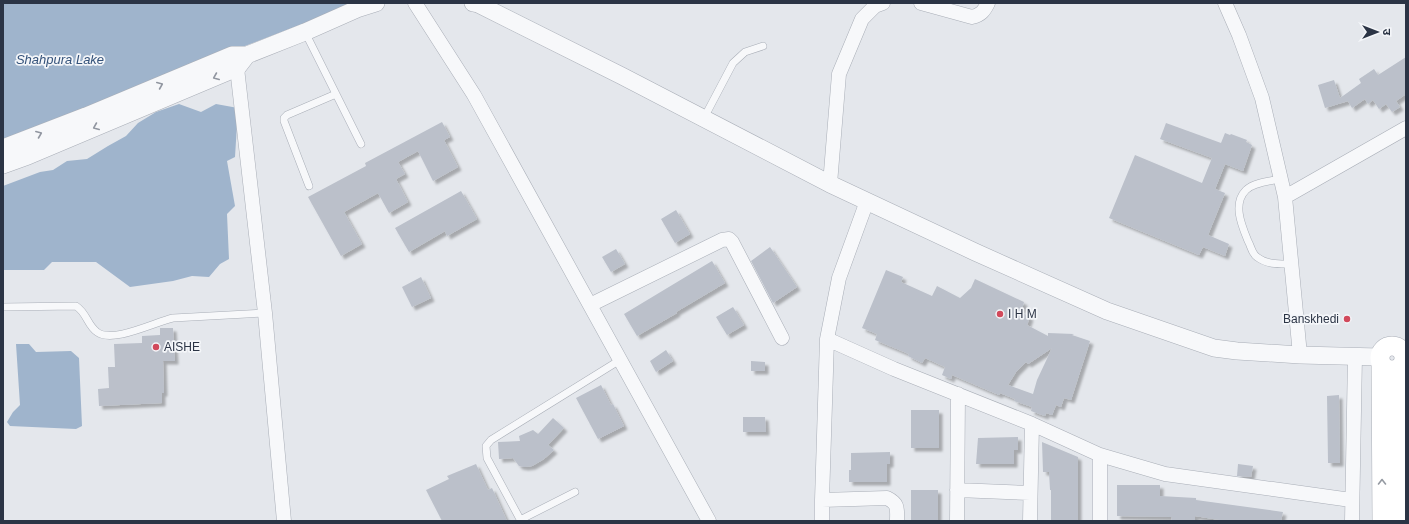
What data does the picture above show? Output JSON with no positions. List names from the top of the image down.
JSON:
{
  "water": ["Shahpura Lake"],
  "places": ["I H M", "Banskhedi", "AISHE"],
  "north": "right"
}
